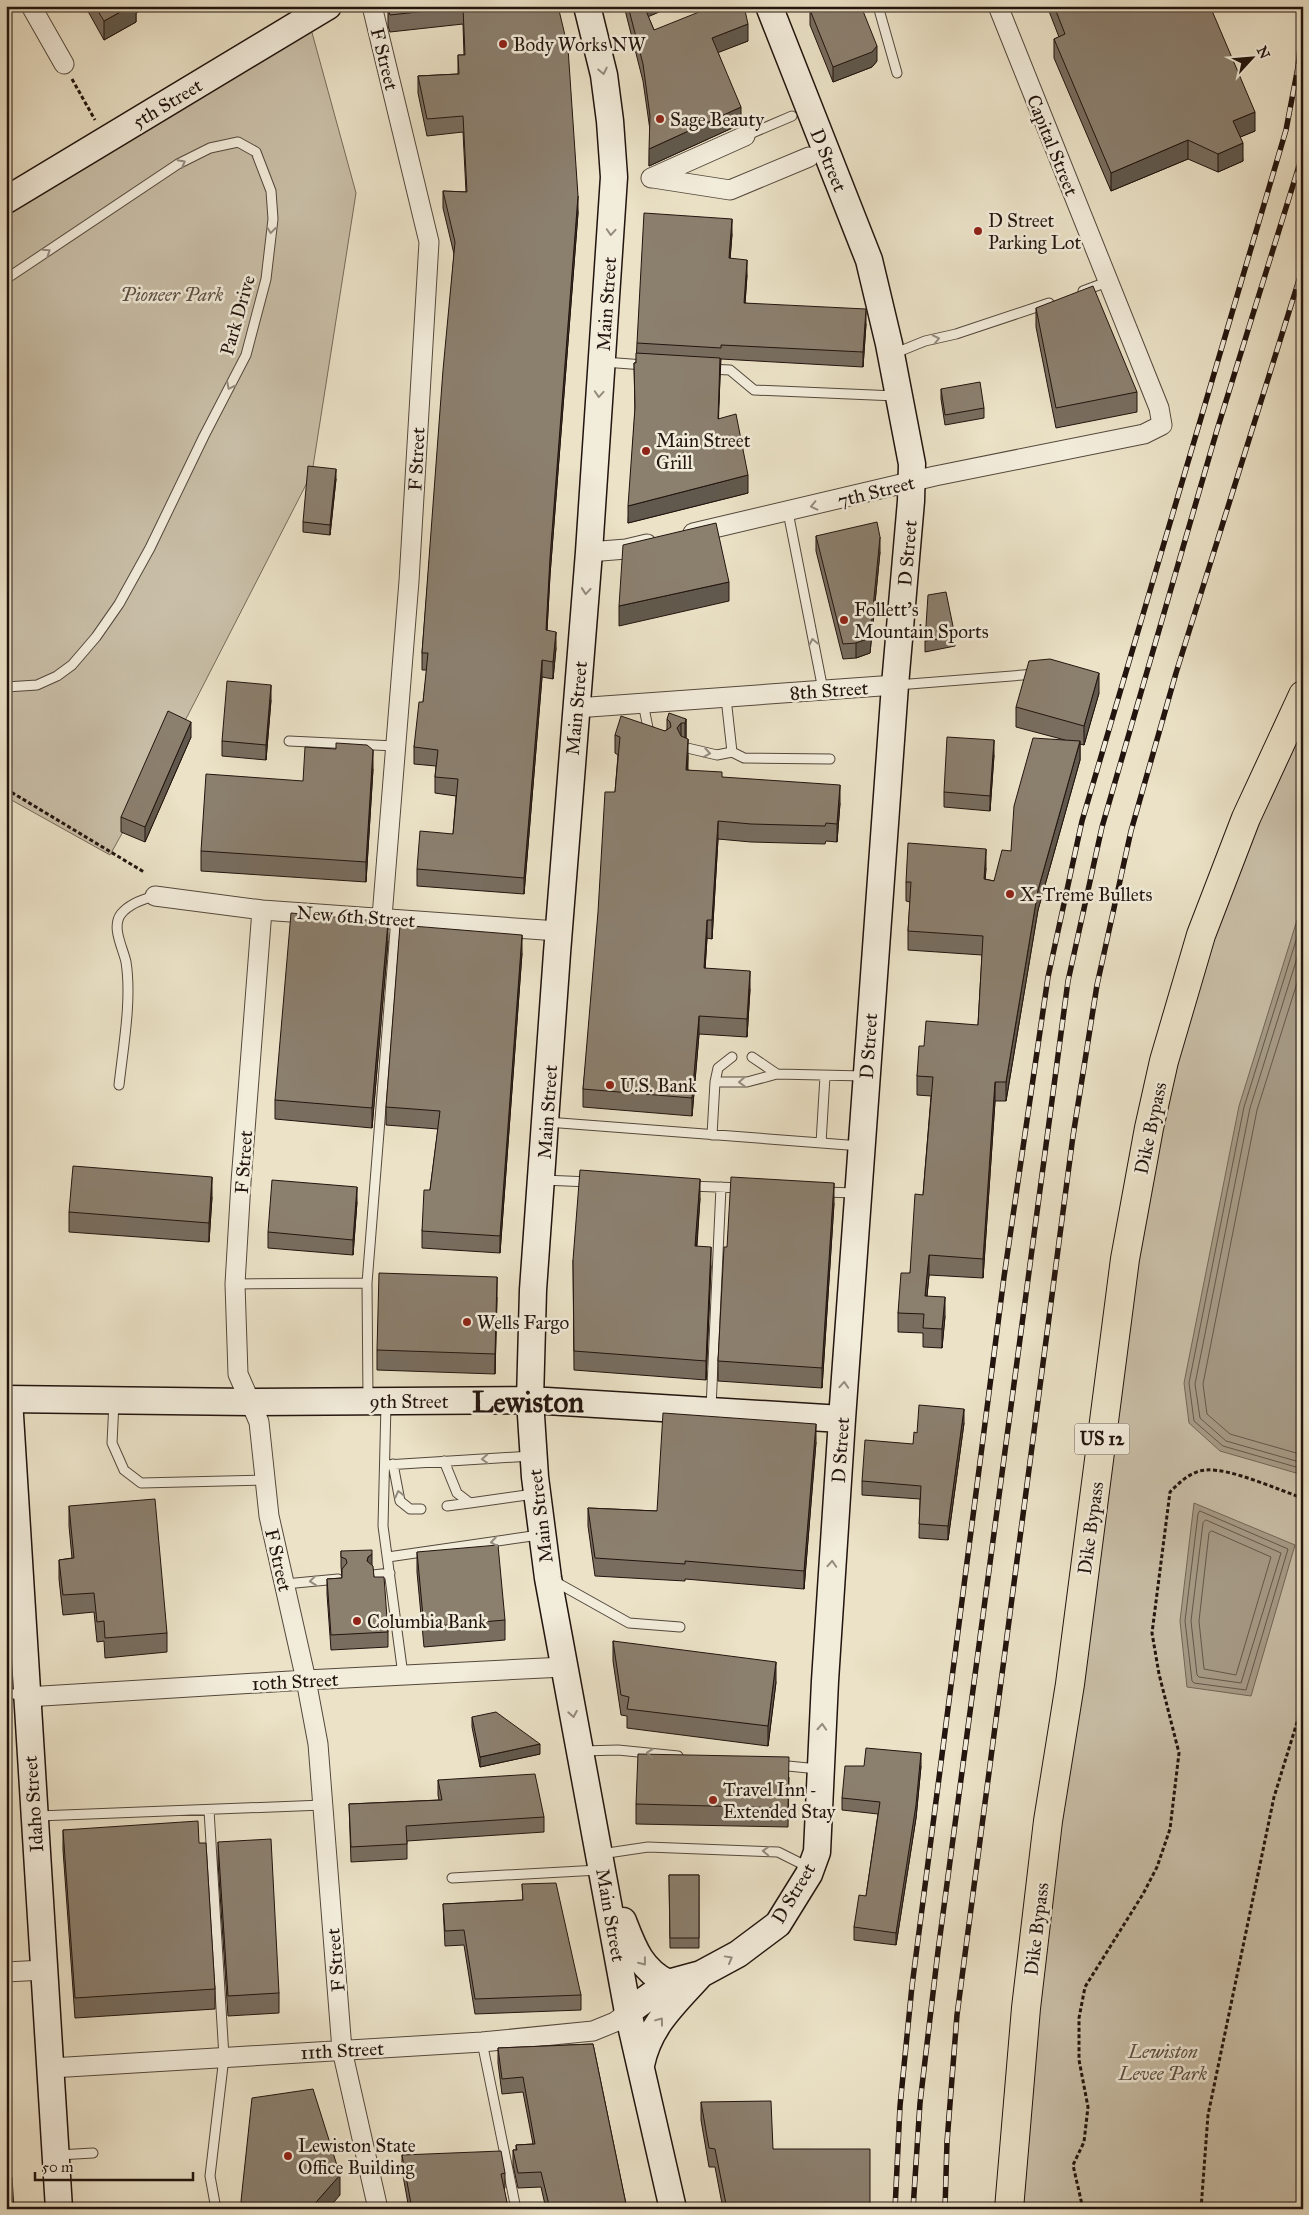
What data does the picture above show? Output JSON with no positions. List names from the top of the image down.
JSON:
{
  "streets": {
    "highway": ["Dike Bypass", "US 12"],
    "main road": [
      "5th Street",
      "D Street",
      "Main Street",
      "9th Street",
      "Idaho Street"
    ],
    "street": [
      "F Street",
      "Capital Street",
      "7th Street",
      "8th Street",
      "New 6th Street",
      "10th Street",
      "11th Street"
    ],
    "lane": ["Park Drive"]
  },
  "crossings": [
    ["F Street", "New 6th Street"],
    ["F Street", "9th Street"],
    ["F Street", "10th Street"],
    ["F Street", "11th Street"],
    ["Capital Street", "7th Street"],
    ["D Street", "Main Street"],
    ["D Street", "7th Street"],
    ["D Street", "8th Street"],
    ["D Street", "9th Street"],
    ["D Street", "11th Street"],
    ["Main Street", "7th Street"],
    ["Main Street", "8th Street"],
    ["Main Street", "New 6th Street"],
    ["Main Street", "9th Street"],
    ["Main Street", "10th Street"],
    ["Main Street", "11th Street"],
    ["9th Street", "Idaho Street"],
    ["10th Street", "Idaho Street"],
    ["Idaho Street", "11th Street"]
  ],
  "one_way": ["Main Street"],
  "districts": ["Lewiston"],
  "parks": ["Pioneer Park", "Lewiston Levee Park"],
  "places": [
    "Body Works NW",
    "Sage Beauty",
    "D Street Parking Lot",
    "Main Street Grill",
    "Follett's Mountain Sports",
    "X-Treme Bullets",
    "U.S. Bank",
    "Wells Fargo",
    "Columbia Bank",
    "Travel Inn - Extended Stay",
    "Lewiston State Office Building"
  ],
  "scale_bar": "50 m",
  "north": "top right"
}
